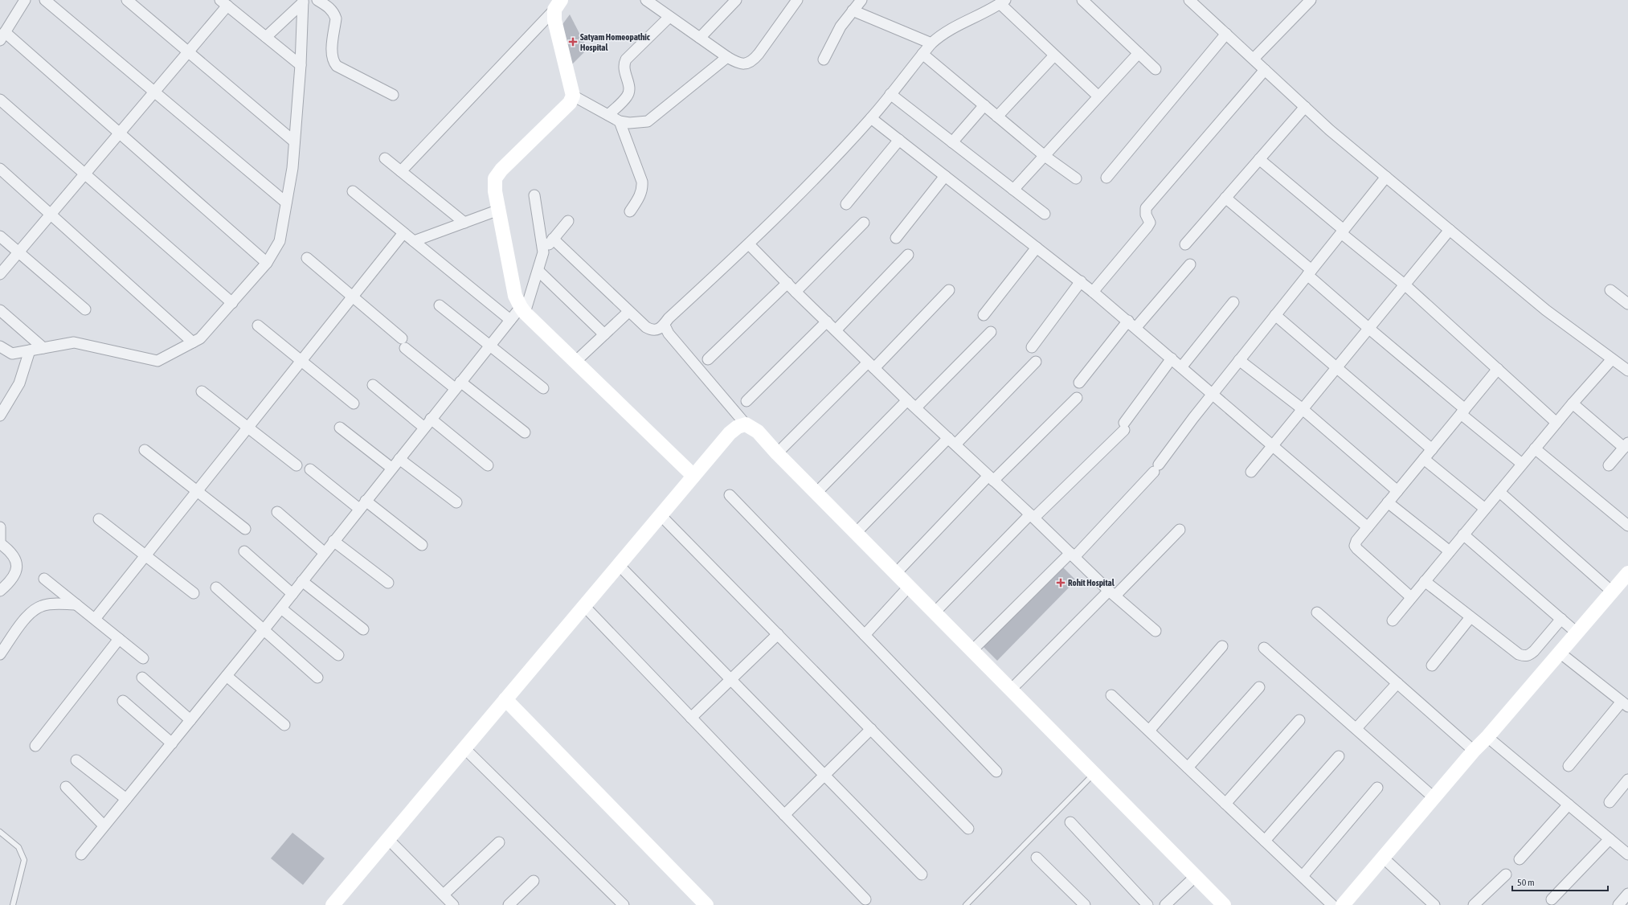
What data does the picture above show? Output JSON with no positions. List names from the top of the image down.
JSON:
{
  "places": {
    "health": ["Satyam Homeopathic Hospital", "Rohit Hospital"]
  },
  "scale_bar": "50 m"
}
